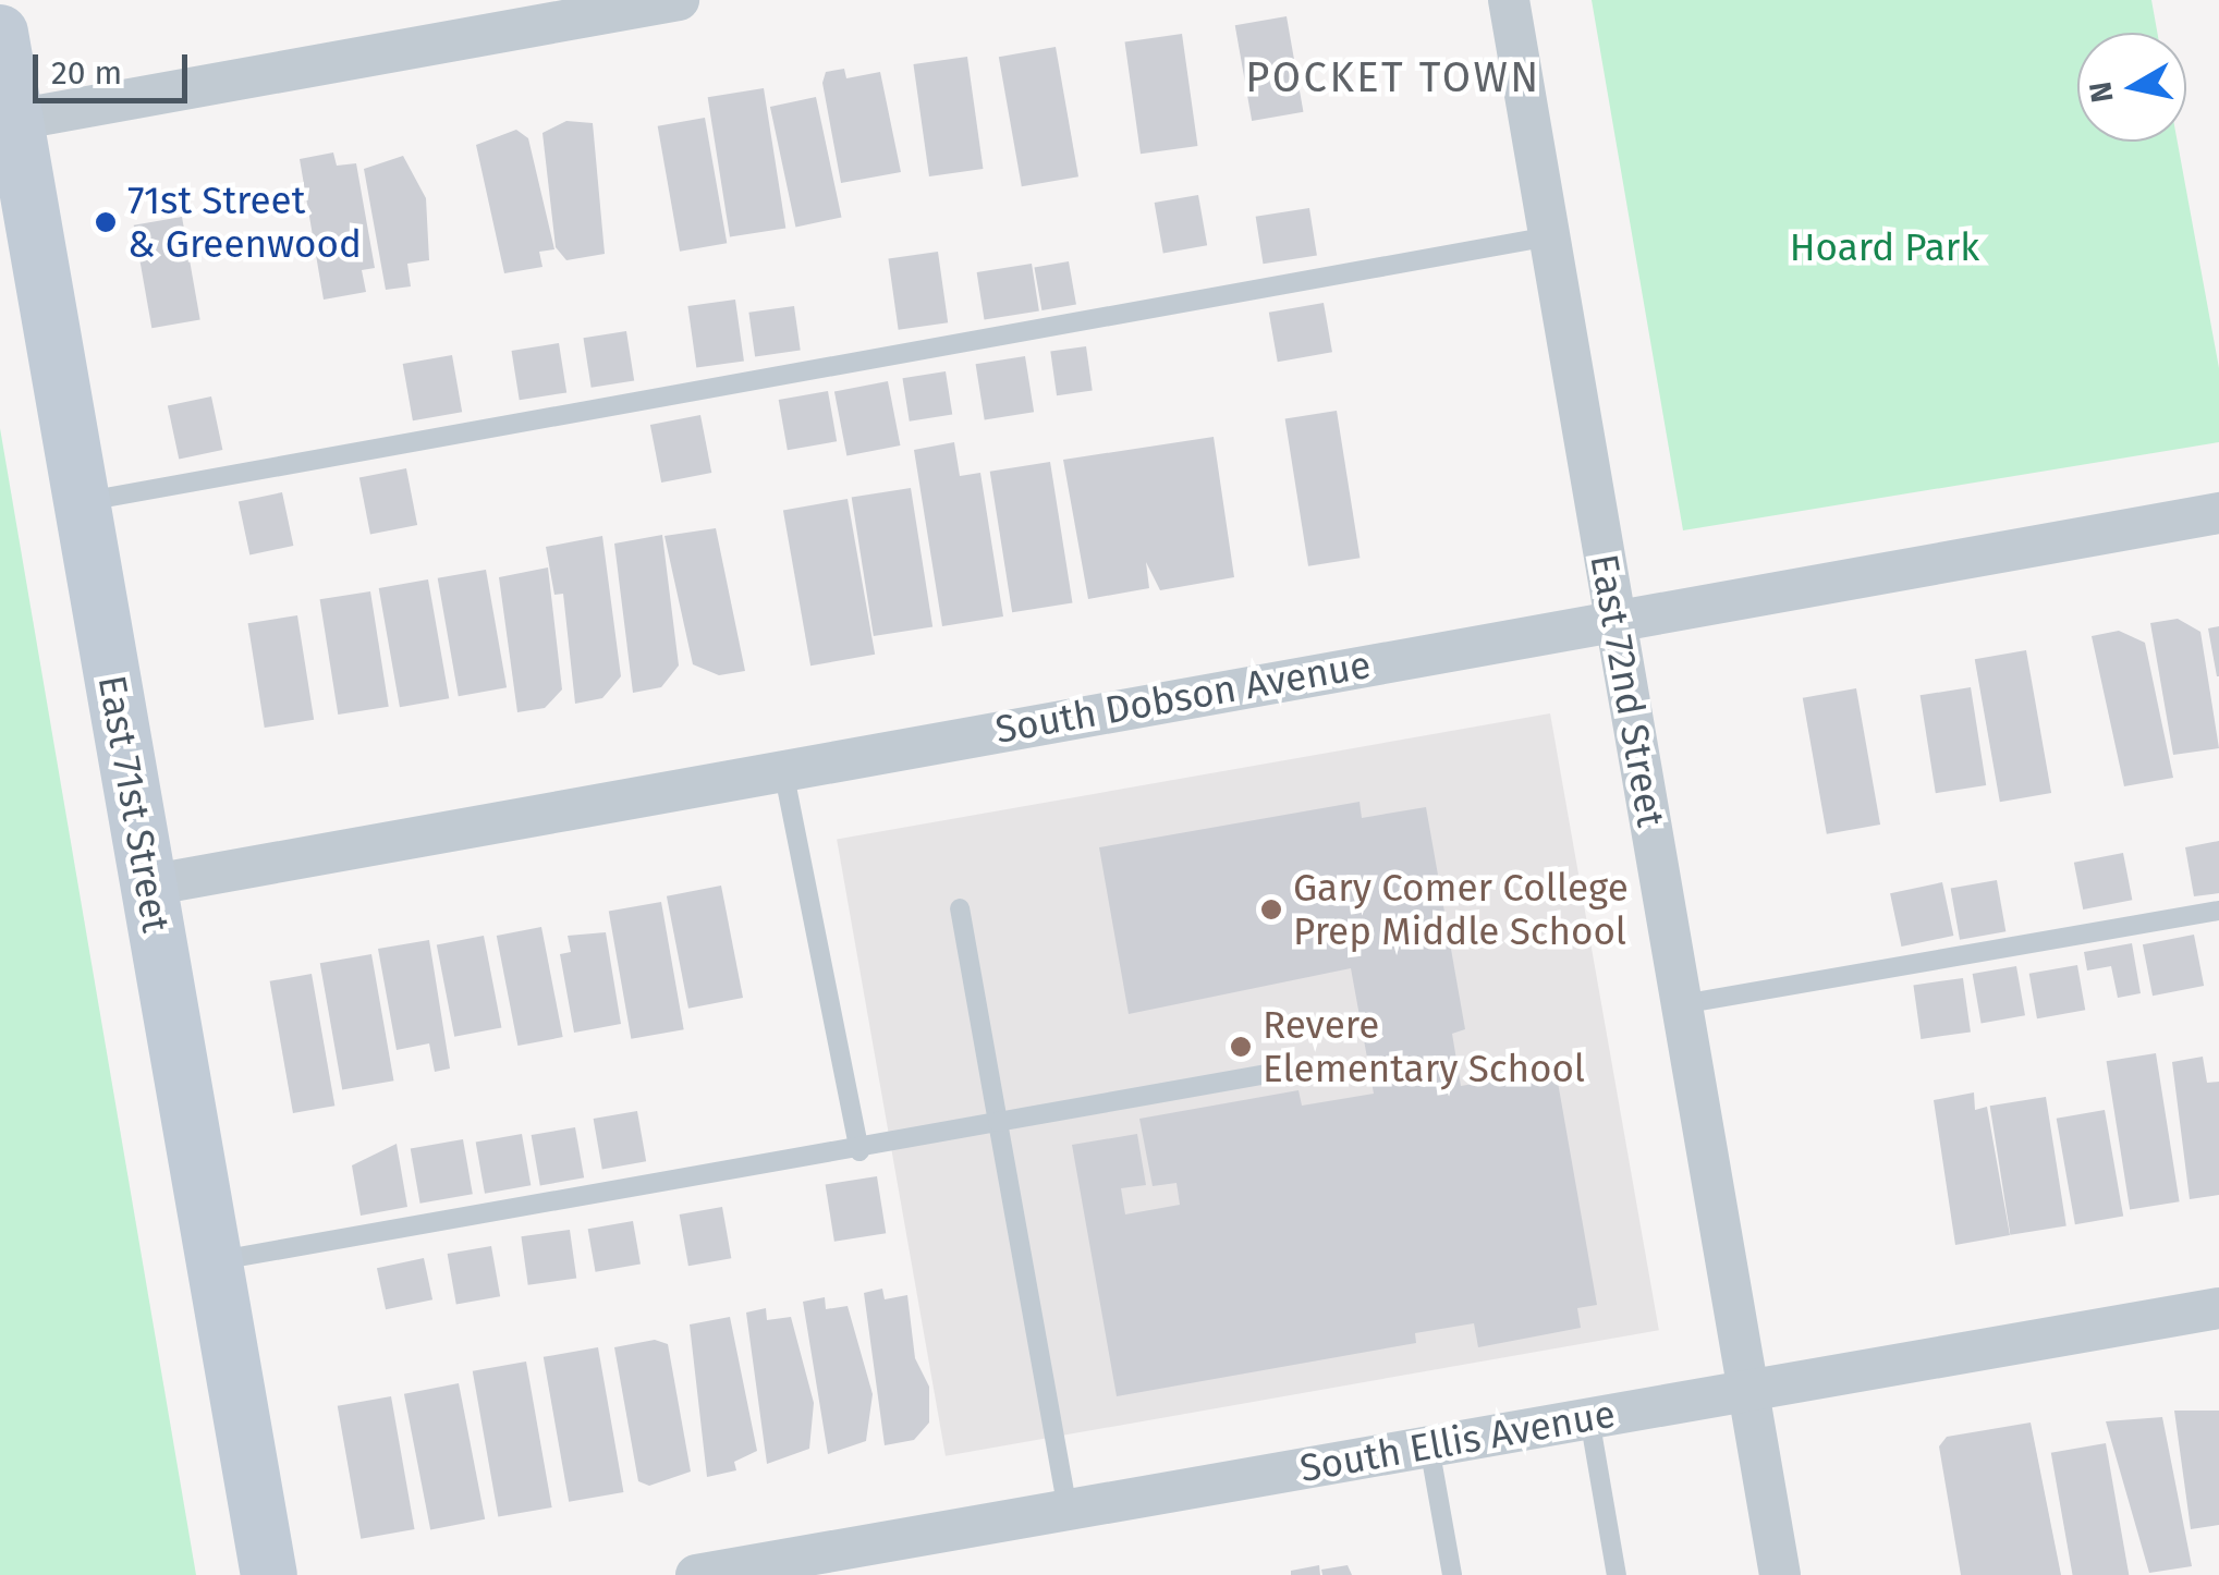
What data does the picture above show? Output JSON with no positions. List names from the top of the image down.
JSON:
{
  "streets": {
    "main road": ["East 71st Street"],
    "street": ["East 72nd Street", "South Dobson Avenue", "South Ellis Avenue"]
  },
  "crossings": [
    ["East 72nd Street", "South Dobson Avenue"],
    ["East 72nd Street", "South Ellis Avenue"],
    ["South Dobson Avenue", "East 71st Street"]
  ],
  "districts": ["POCKET TOWN"],
  "parks": ["Hoard Park"],
  "places": ["71st Street & Greenwood", "Gary Comer College Prep Middle School", "Revere Elementary School"],
  "scale_bar": "20 m",
  "north": "left"
}
